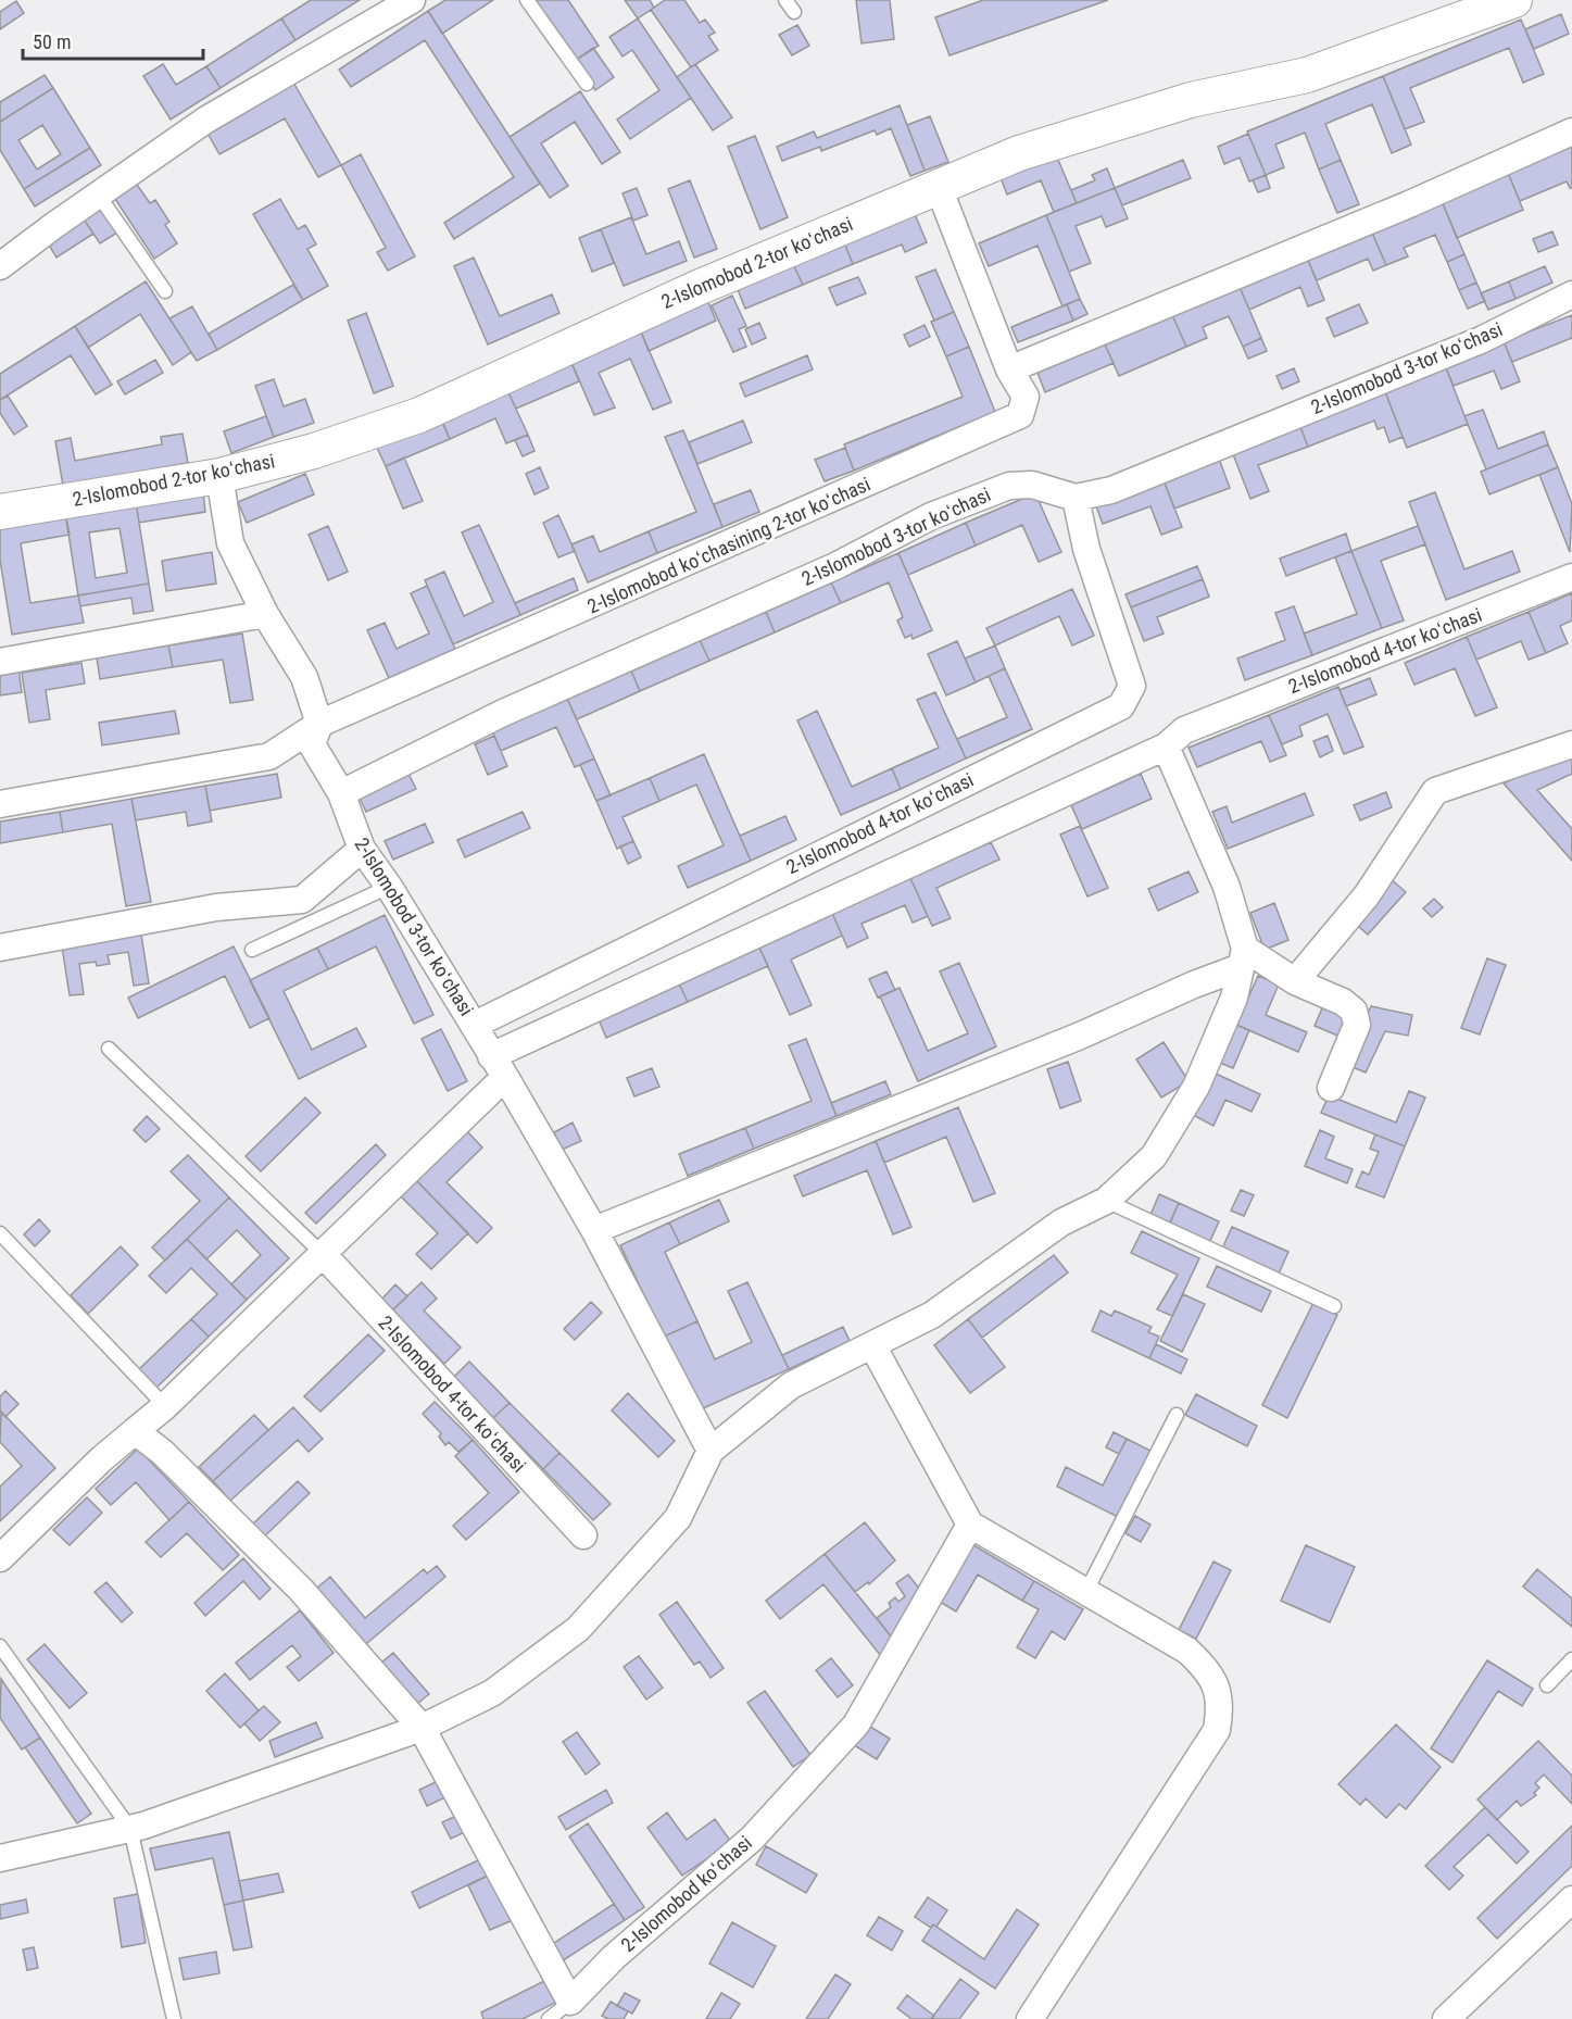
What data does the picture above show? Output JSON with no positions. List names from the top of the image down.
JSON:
{
  "streets": {
    "street": [
      "2-Islomobod 2-tor koʻchasi",
      "2-Islomobod 3-tor koʻchasi",
      "2-Islomobod koʻchasining 2-tor koʻchasi",
      "2-Islomobod 4-tor koʻchasi",
      "2-Islomobod koʻchasi"
    ]
  },
  "crossings": [
    ["2-Islomobod 2-tor koʻchasi", "2-Islomobod koʻchasining 2-tor koʻchasi"],
    ["2-Islomobod 3-tor koʻchasi", "2-Islomobod koʻchasining 2-tor koʻchasi"],
    ["2-Islomobod 3-tor koʻchasi", "2-Islomobod 4-tor koʻchasi"]
  ],
  "scale_bar": "50 m"
}
